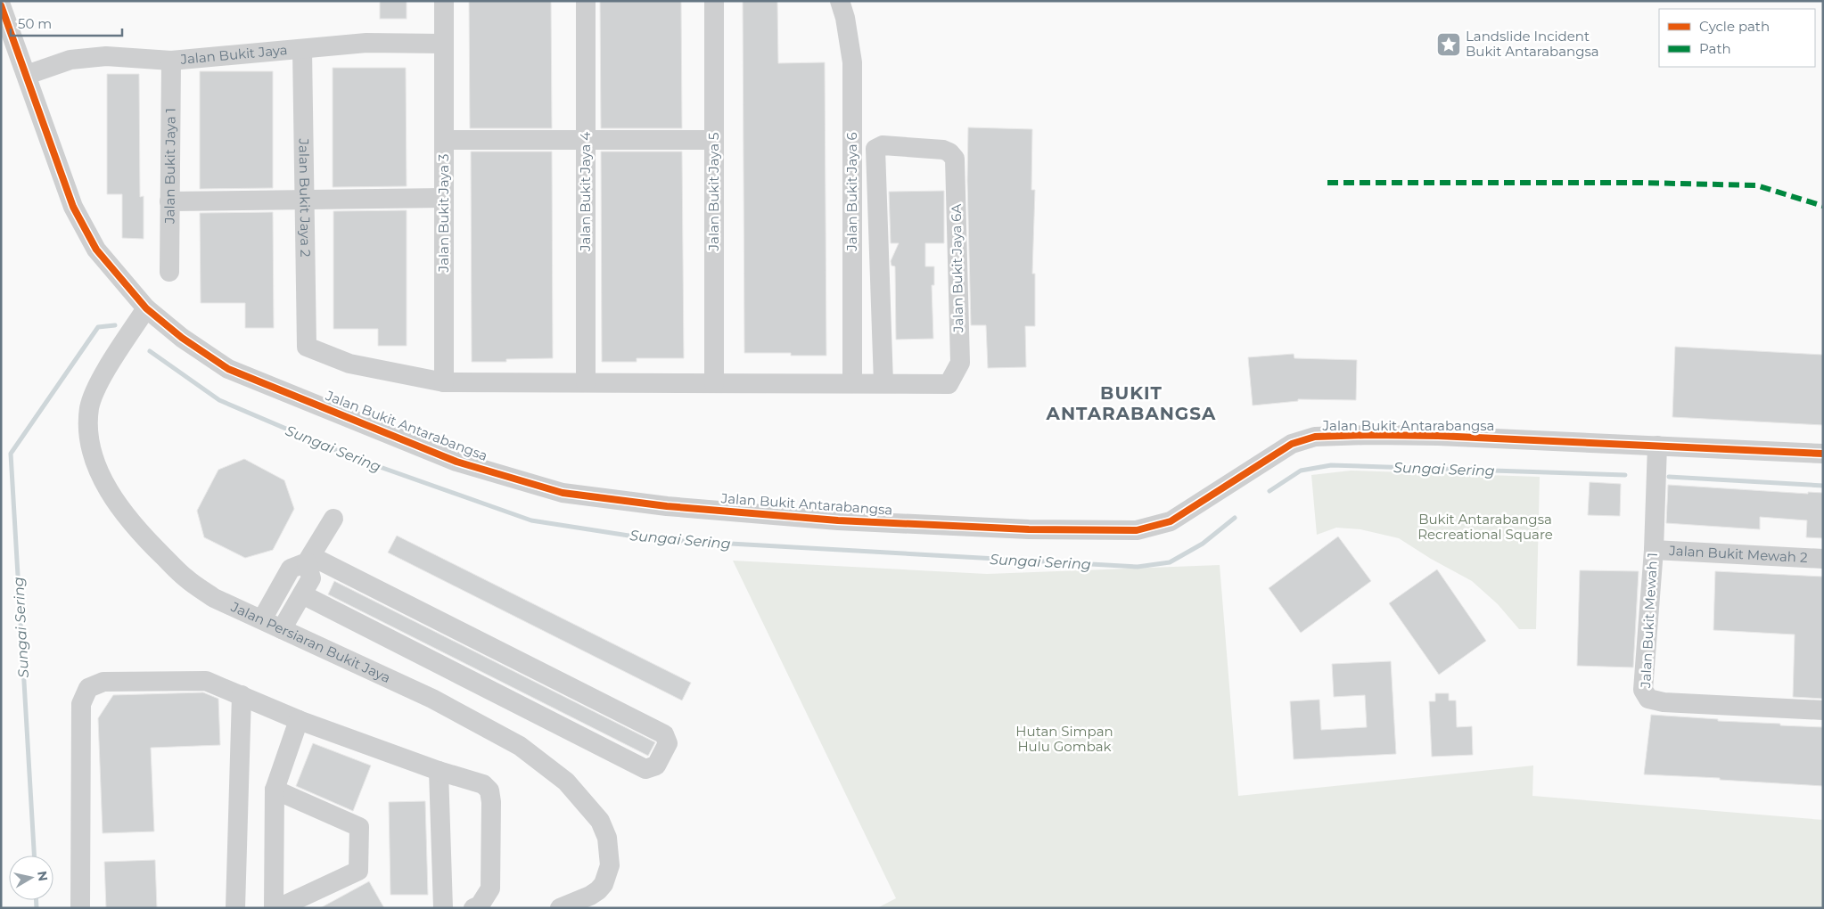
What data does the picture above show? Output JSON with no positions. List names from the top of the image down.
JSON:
{
  "streets": {
    "street": [
      "Jalan Bukit Jaya",
      "Jalan Bukit Jaya 1",
      "Jalan Bukit Jaya 4",
      "Jalan Bukit Jaya 5",
      "Jalan Bukit Jaya 6",
      "Jalan Bukit Jaya 2",
      "Jalan Bukit Jaya 3",
      "Jalan Bukit Jaya 6A",
      "Jalan Bukit Antarabangsa",
      "Jalan Bukit Mewah 2",
      "Jalan Bukit Mewah 1",
      "Jalan Persiaran Bukit Jaya"
    ]
  },
  "crossings": [
    ["Jalan Bukit Jaya", "Jalan Bukit Jaya 1"],
    ["Jalan Bukit Jaya", "Jalan Bukit Jaya 2"],
    ["Jalan Bukit Jaya", "Jalan Bukit Jaya 3"],
    ["Jalan Bukit Jaya", "Jalan Bukit Antarabangsa"],
    ["Jalan Bukit Jaya 2", "Jalan Bukit Jaya 3"],
    ["Jalan Bukit Antarabangsa", "Jalan Bukit Mewah 1"],
    ["Jalan Bukit Antarabangsa", "Jalan Persiaran Bukit Jaya"],
    ["Jalan Bukit Mewah 2", "Jalan Bukit Mewah 1"]
  ],
  "districts": ["BUKIT ANTARABANGSA"],
  "water": ["Sungai Sering"],
  "parks": ["Bukit Antarabangsa Recreational Square", "Hutan Simpan Hulu Gombak"],
  "places": {
    "place": ["Landslide Incident Bukit Antarabangsa"]
  },
  "legend": ["Cycle path", "Path"],
  "scale_bar": "50 m",
  "north": "right"
}
